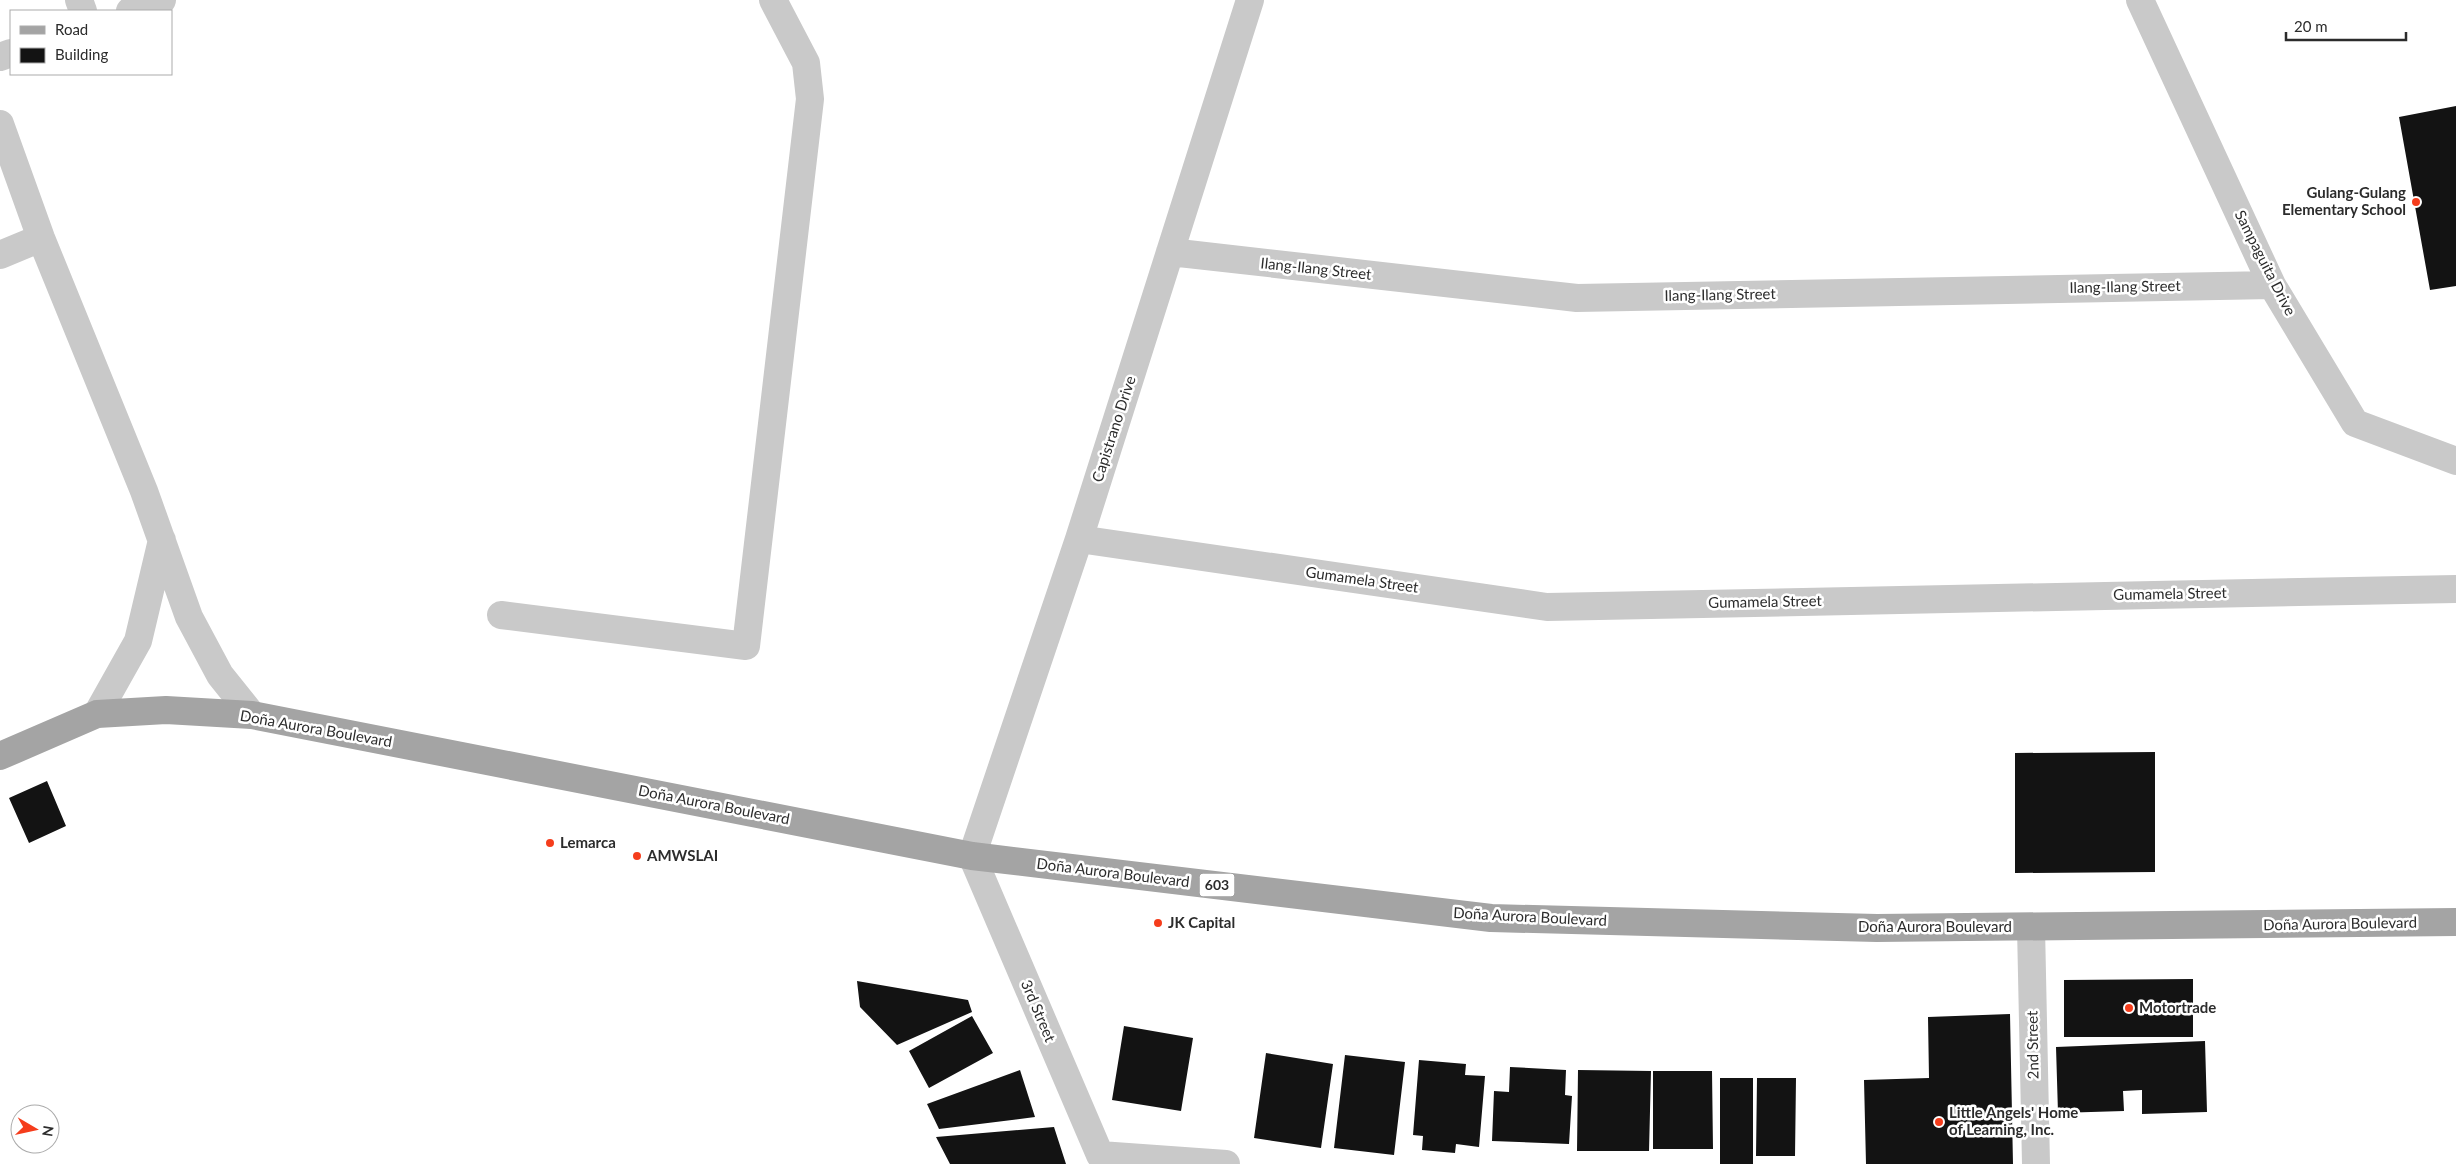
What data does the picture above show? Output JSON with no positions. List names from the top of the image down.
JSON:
{
  "streets": {
    "main road": ["Doña Aurora Boulevard", "603"],
    "street": [
      "Sampaguita Drive",
      "Ilang-Ilang Street",
      "Capistrano Drive",
      "Gumamela Street",
      "3rd Street",
      "2nd Street"
    ]
  },
  "crossings": [
    ["Sampaguita Drive", "Ilang-Ilang Street"],
    ["Ilang-Ilang Street", "Capistrano Drive"],
    ["Capistrano Drive", "Gumamela Street"],
    ["Capistrano Drive", "Doña Aurora Boulevard"],
    ["Capistrano Drive", "3rd Street"],
    ["Doña Aurora Boulevard", "3rd Street"],
    ["Doña Aurora Boulevard", "2nd Street"]
  ],
  "places": [
    "Gulang-Gulang Elementary School",
    "Lemarca",
    "AMWSLAI",
    "JK Capital",
    "Motortrade",
    "Little Angels' Home of Learning, Inc."
  ],
  "legend": ["Road", "Building"],
  "scale_bar": "20 m",
  "north": "right"
}
